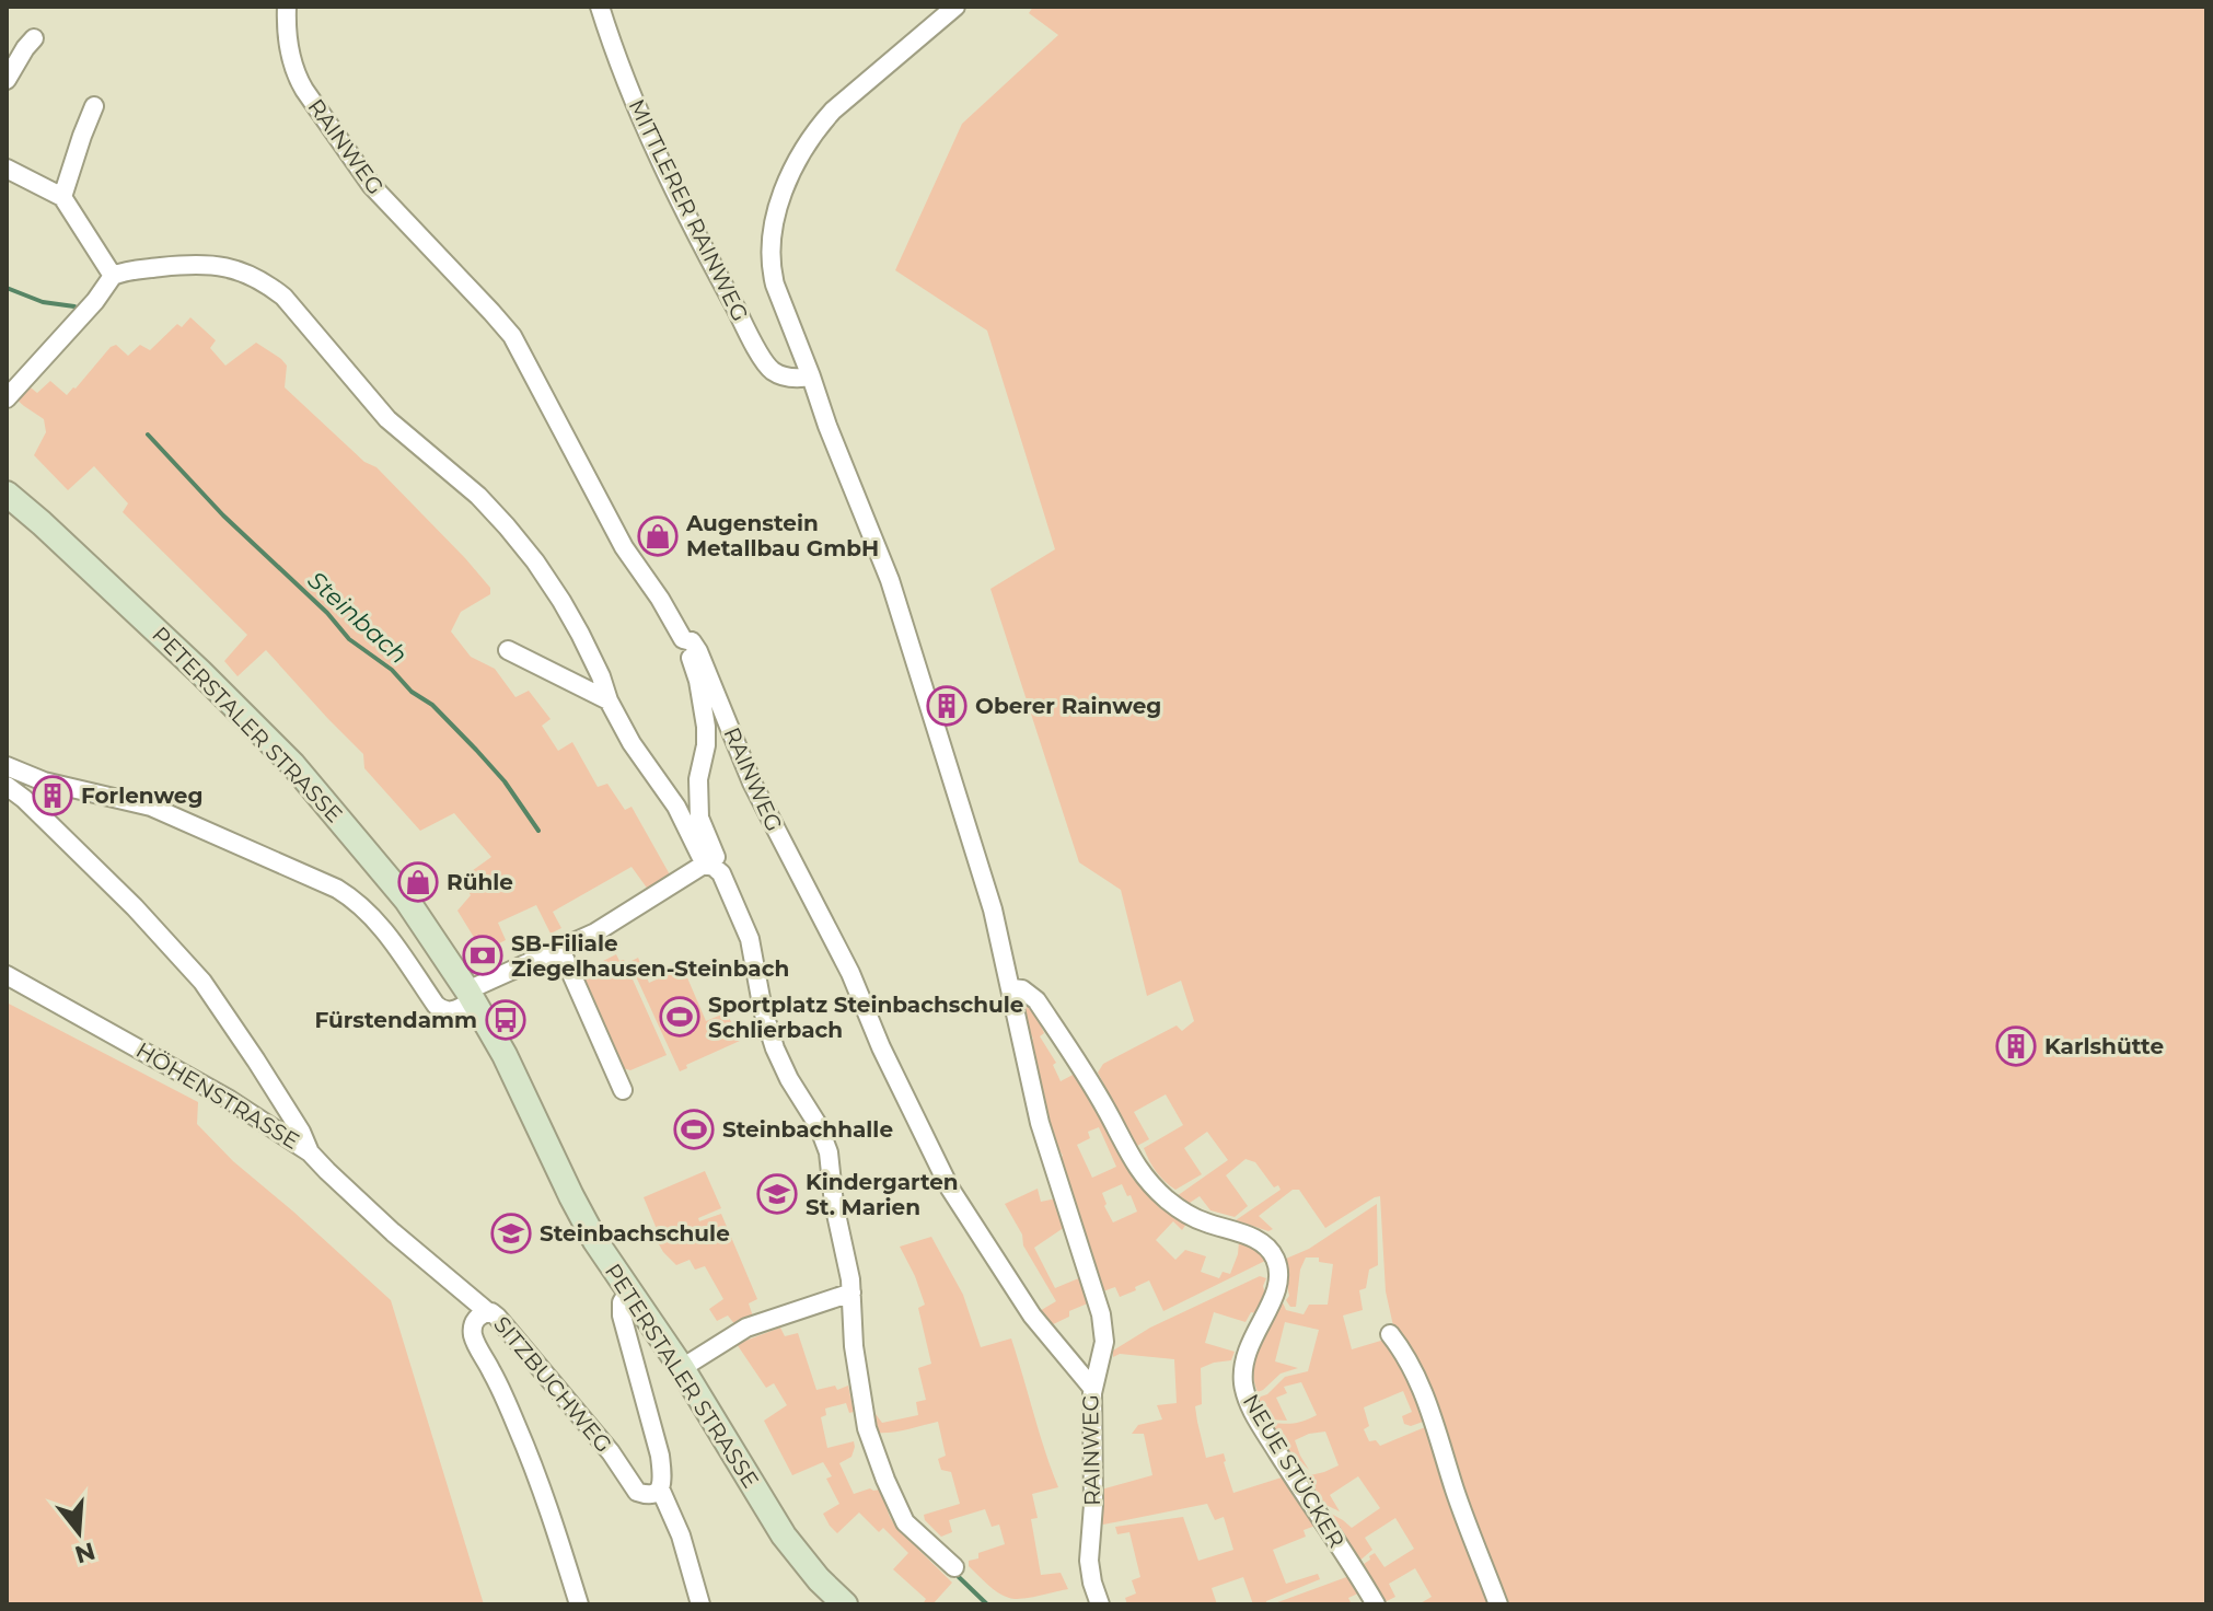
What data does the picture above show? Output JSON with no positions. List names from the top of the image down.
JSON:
{
  "streets": {
    "main road": ["PETERSTALER STRASSE"],
    "street": [
      "RAINWEG",
      "MITTLERER RAINWEG",
      "HÖHENSTRASSE",
      "SITZBUCHWEG",
      "NEUE STÜCKER"
    ]
  },
  "crossings": [
    ["HÖHENSTRASSE", "SITZBUCHWEG"]
  ],
  "water": ["Steinbach"],
  "places": {
    "shop": ["Augenstein Metallbau GmbH", "Rühle"],
    "building": ["Oberer Rainweg", "Forlenweg", "Karlshütte"],
    "bank": ["SB-Filiale Ziegelhausen-Steinbach"],
    "sports": ["Sportplatz Steinbachschule Schlierbach", "Steinbachhalle"],
    "bus stop": ["Fürstendamm"],
    "school or university": ["Kindergarten St. Marien", "Steinbachschule"]
  },
  "north": "bottom"
}
